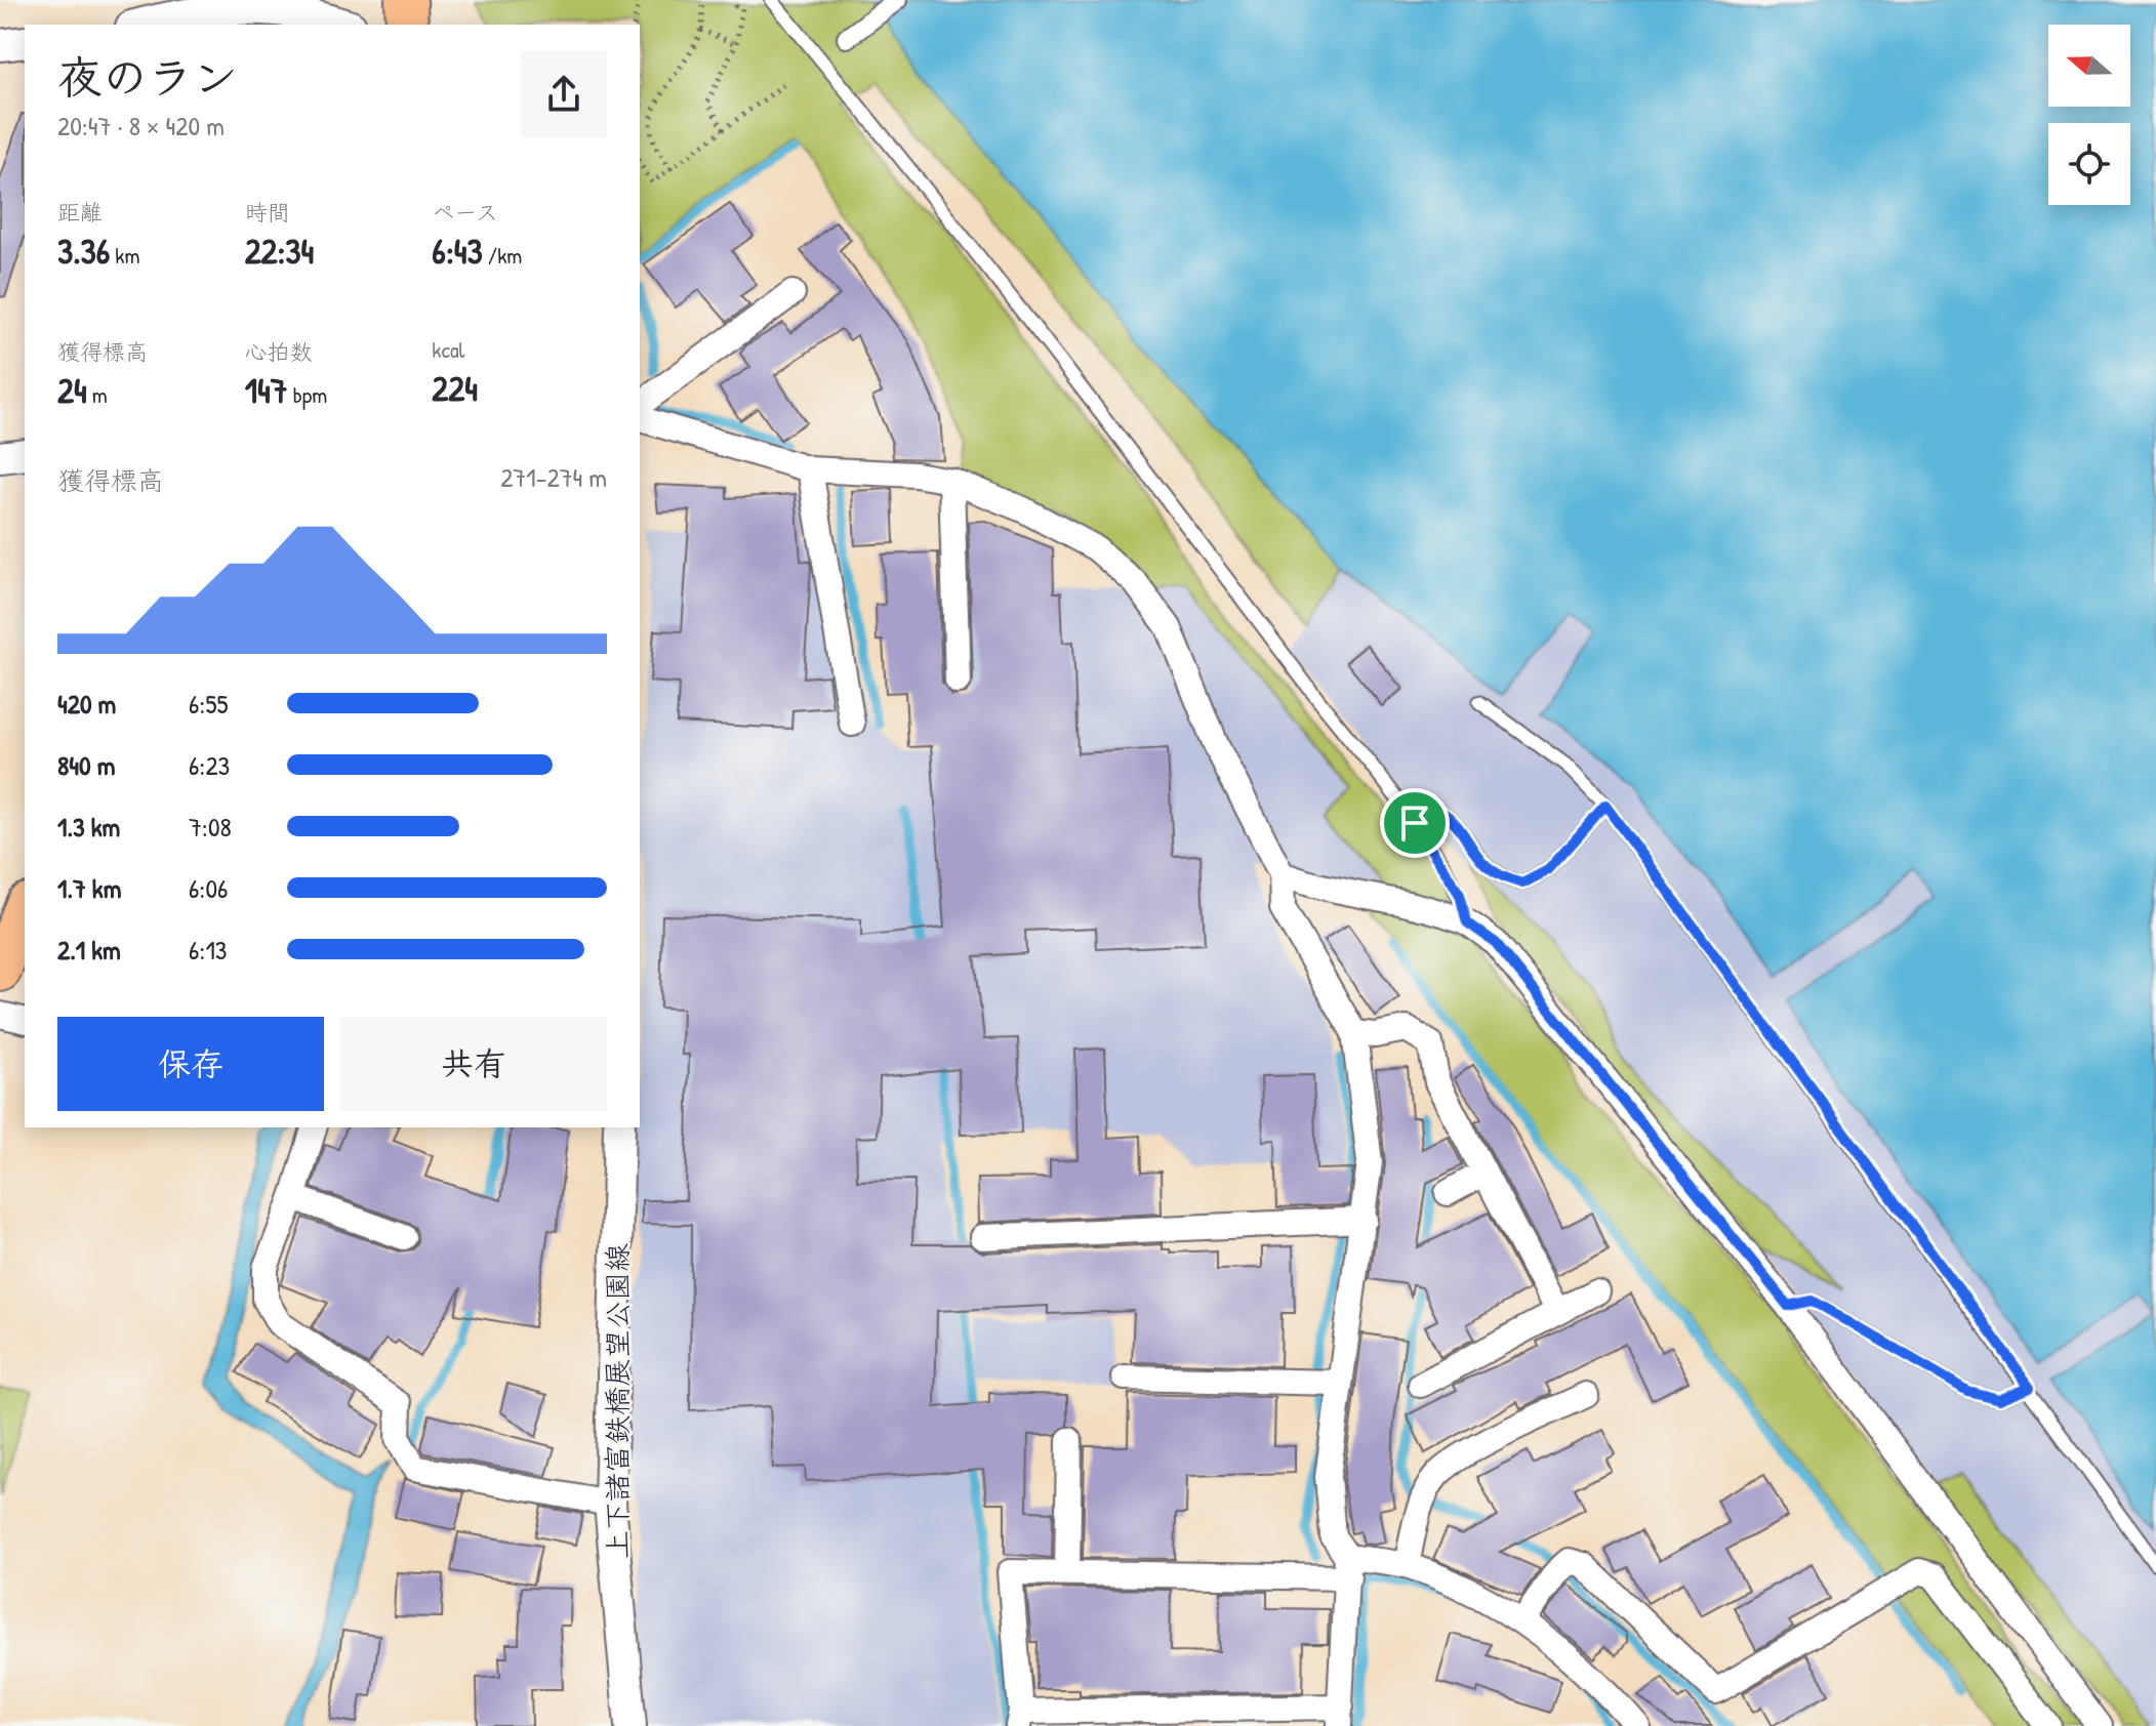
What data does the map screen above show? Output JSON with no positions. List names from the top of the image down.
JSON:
{
  "streets": {
    "street": ["上下諸富鉄橋展望公園線"]
  },
  "north": "left",
  "page": {
    "heading": ["夜のラン", "20:47 · 8 × 420 m"],
    "stats": [
      ["距離", "3.36 km"],
      ["時間", "22:34"],
      ["ペース", "6:43 /km"],
      ["獲得標高", "24 m"],
      ["心拍数", "147 bpm"],
      ["kcal", "224"]
    ],
    "chart": ["獲得標高", "271–274 m"],
    "list": [
      {
        "name": "420 m",
        "note": "6:55"
      },
      {
        "name": "840 m",
        "note": "6:23"
      },
      {
        "name": "1.3 km",
        "note": "7:08"
      },
      {
        "name": "1.7 km",
        "note": "6:06"
      },
      {
        "name": "2.1 km",
        "note": "6:13"
      }
    ],
    "buttons": ["保存", "共有"]
  }
}
